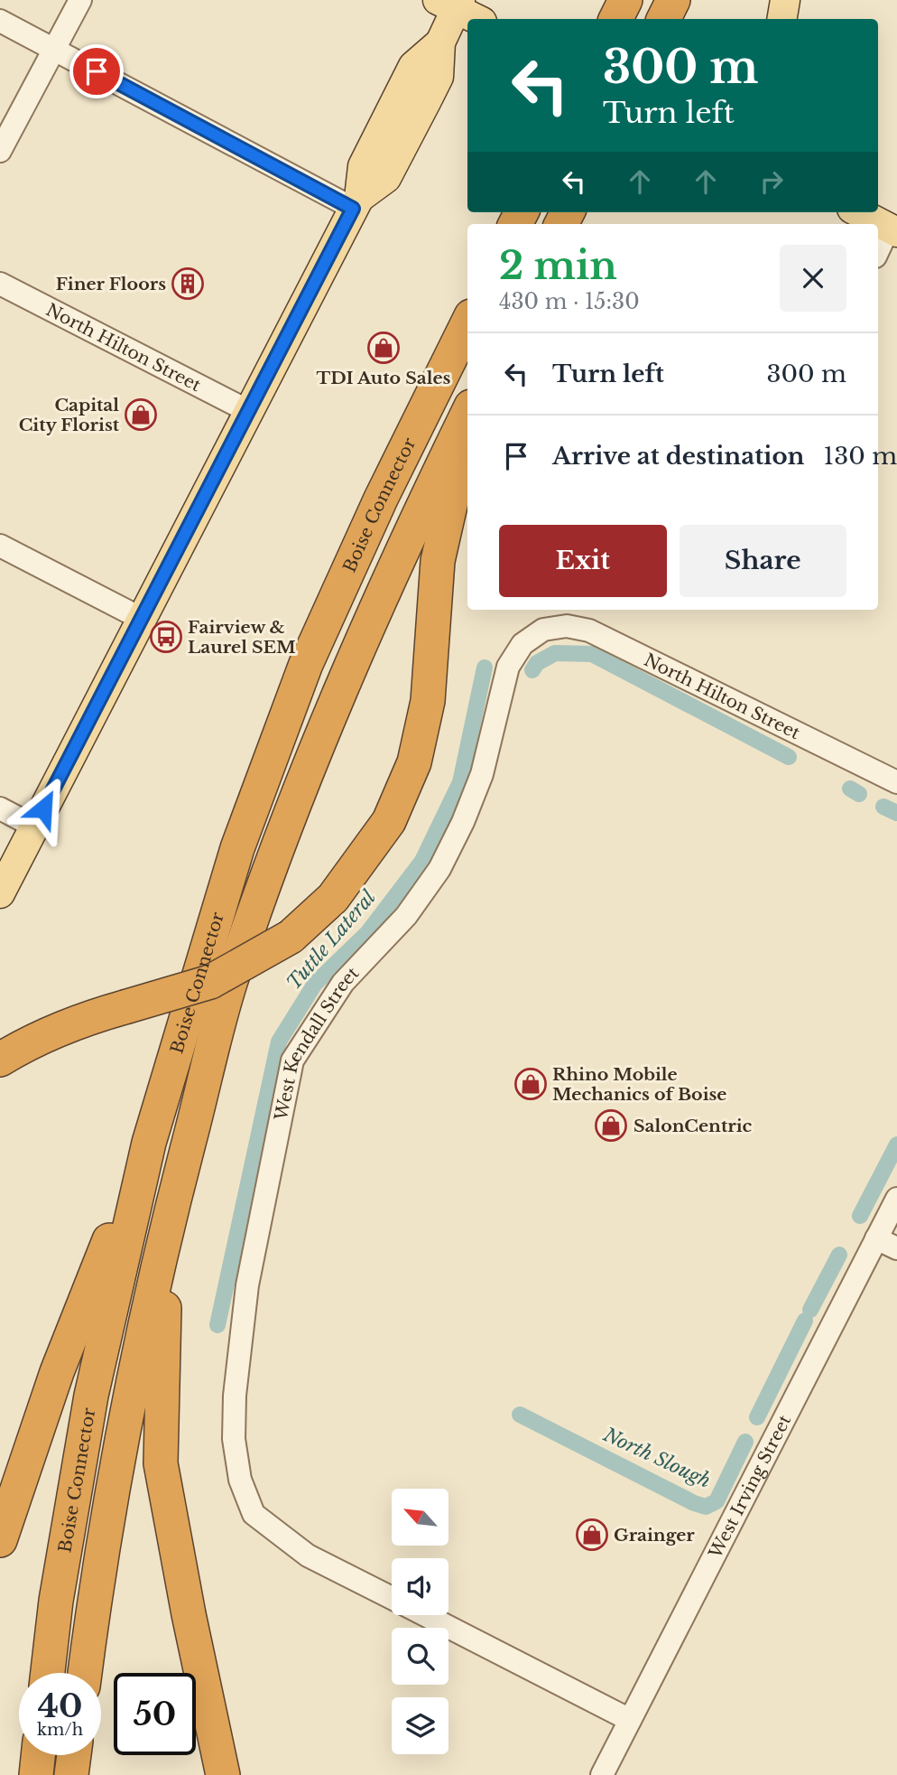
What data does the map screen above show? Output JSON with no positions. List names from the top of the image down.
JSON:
{
  "streets": {
    "highway": ["Boise Connector"],
    "street": ["North Hilton Street", "West Kendall Street", "West Irving Street"]
  },
  "crossings": [
    ["North Hilton Street", "West Kendall Street"]
  ],
  "water": ["Tuttle Lateral", "North Slough"],
  "places": {
    "building": ["Finer Floors"],
    "shop": [
      "TDI Auto Sales",
      "Capital City Florist",
      "Rhino Mobile Mechanics of Boise",
      "SalonCentric",
      "Grainger"
    ],
    "bus stop": ["Fairview & Laurel SEM"]
  },
  "north": "top left",
  "page": {
    "turn": ["300 m", "Turn left"],
    "heading": ["2 min", "430 m · 15:30"],
    "list": [
      {
        "name": "Turn left",
        "value": "300 m"
      },
      {
        "name": "Arrive at destination",
        "value": "130 m"
      }
    ],
    "buttons": ["Exit", "Share"],
    "speed": "40 km/h",
    "limit": "50"
  }
}
